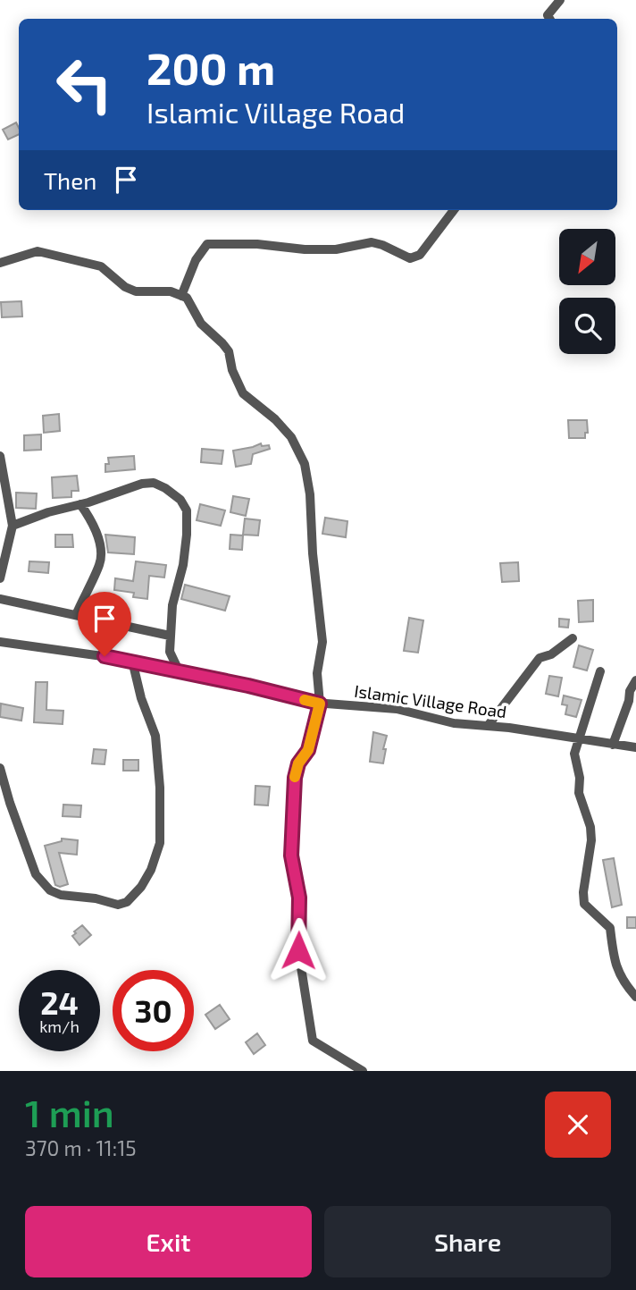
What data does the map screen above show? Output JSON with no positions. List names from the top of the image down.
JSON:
{
  "streets": {
    "street": ["Islamic Village Road"]
  },
  "north": "bottom left",
  "page": {
    "turn": ["200 m", "Islamic Village Road"],
    "then": "Then",
    "speed": "24 km/h",
    "limit": "30",
    "heading": ["1 min", "370 m · 11:15"],
    "buttons": ["Exit", "Share"]
  }
}
